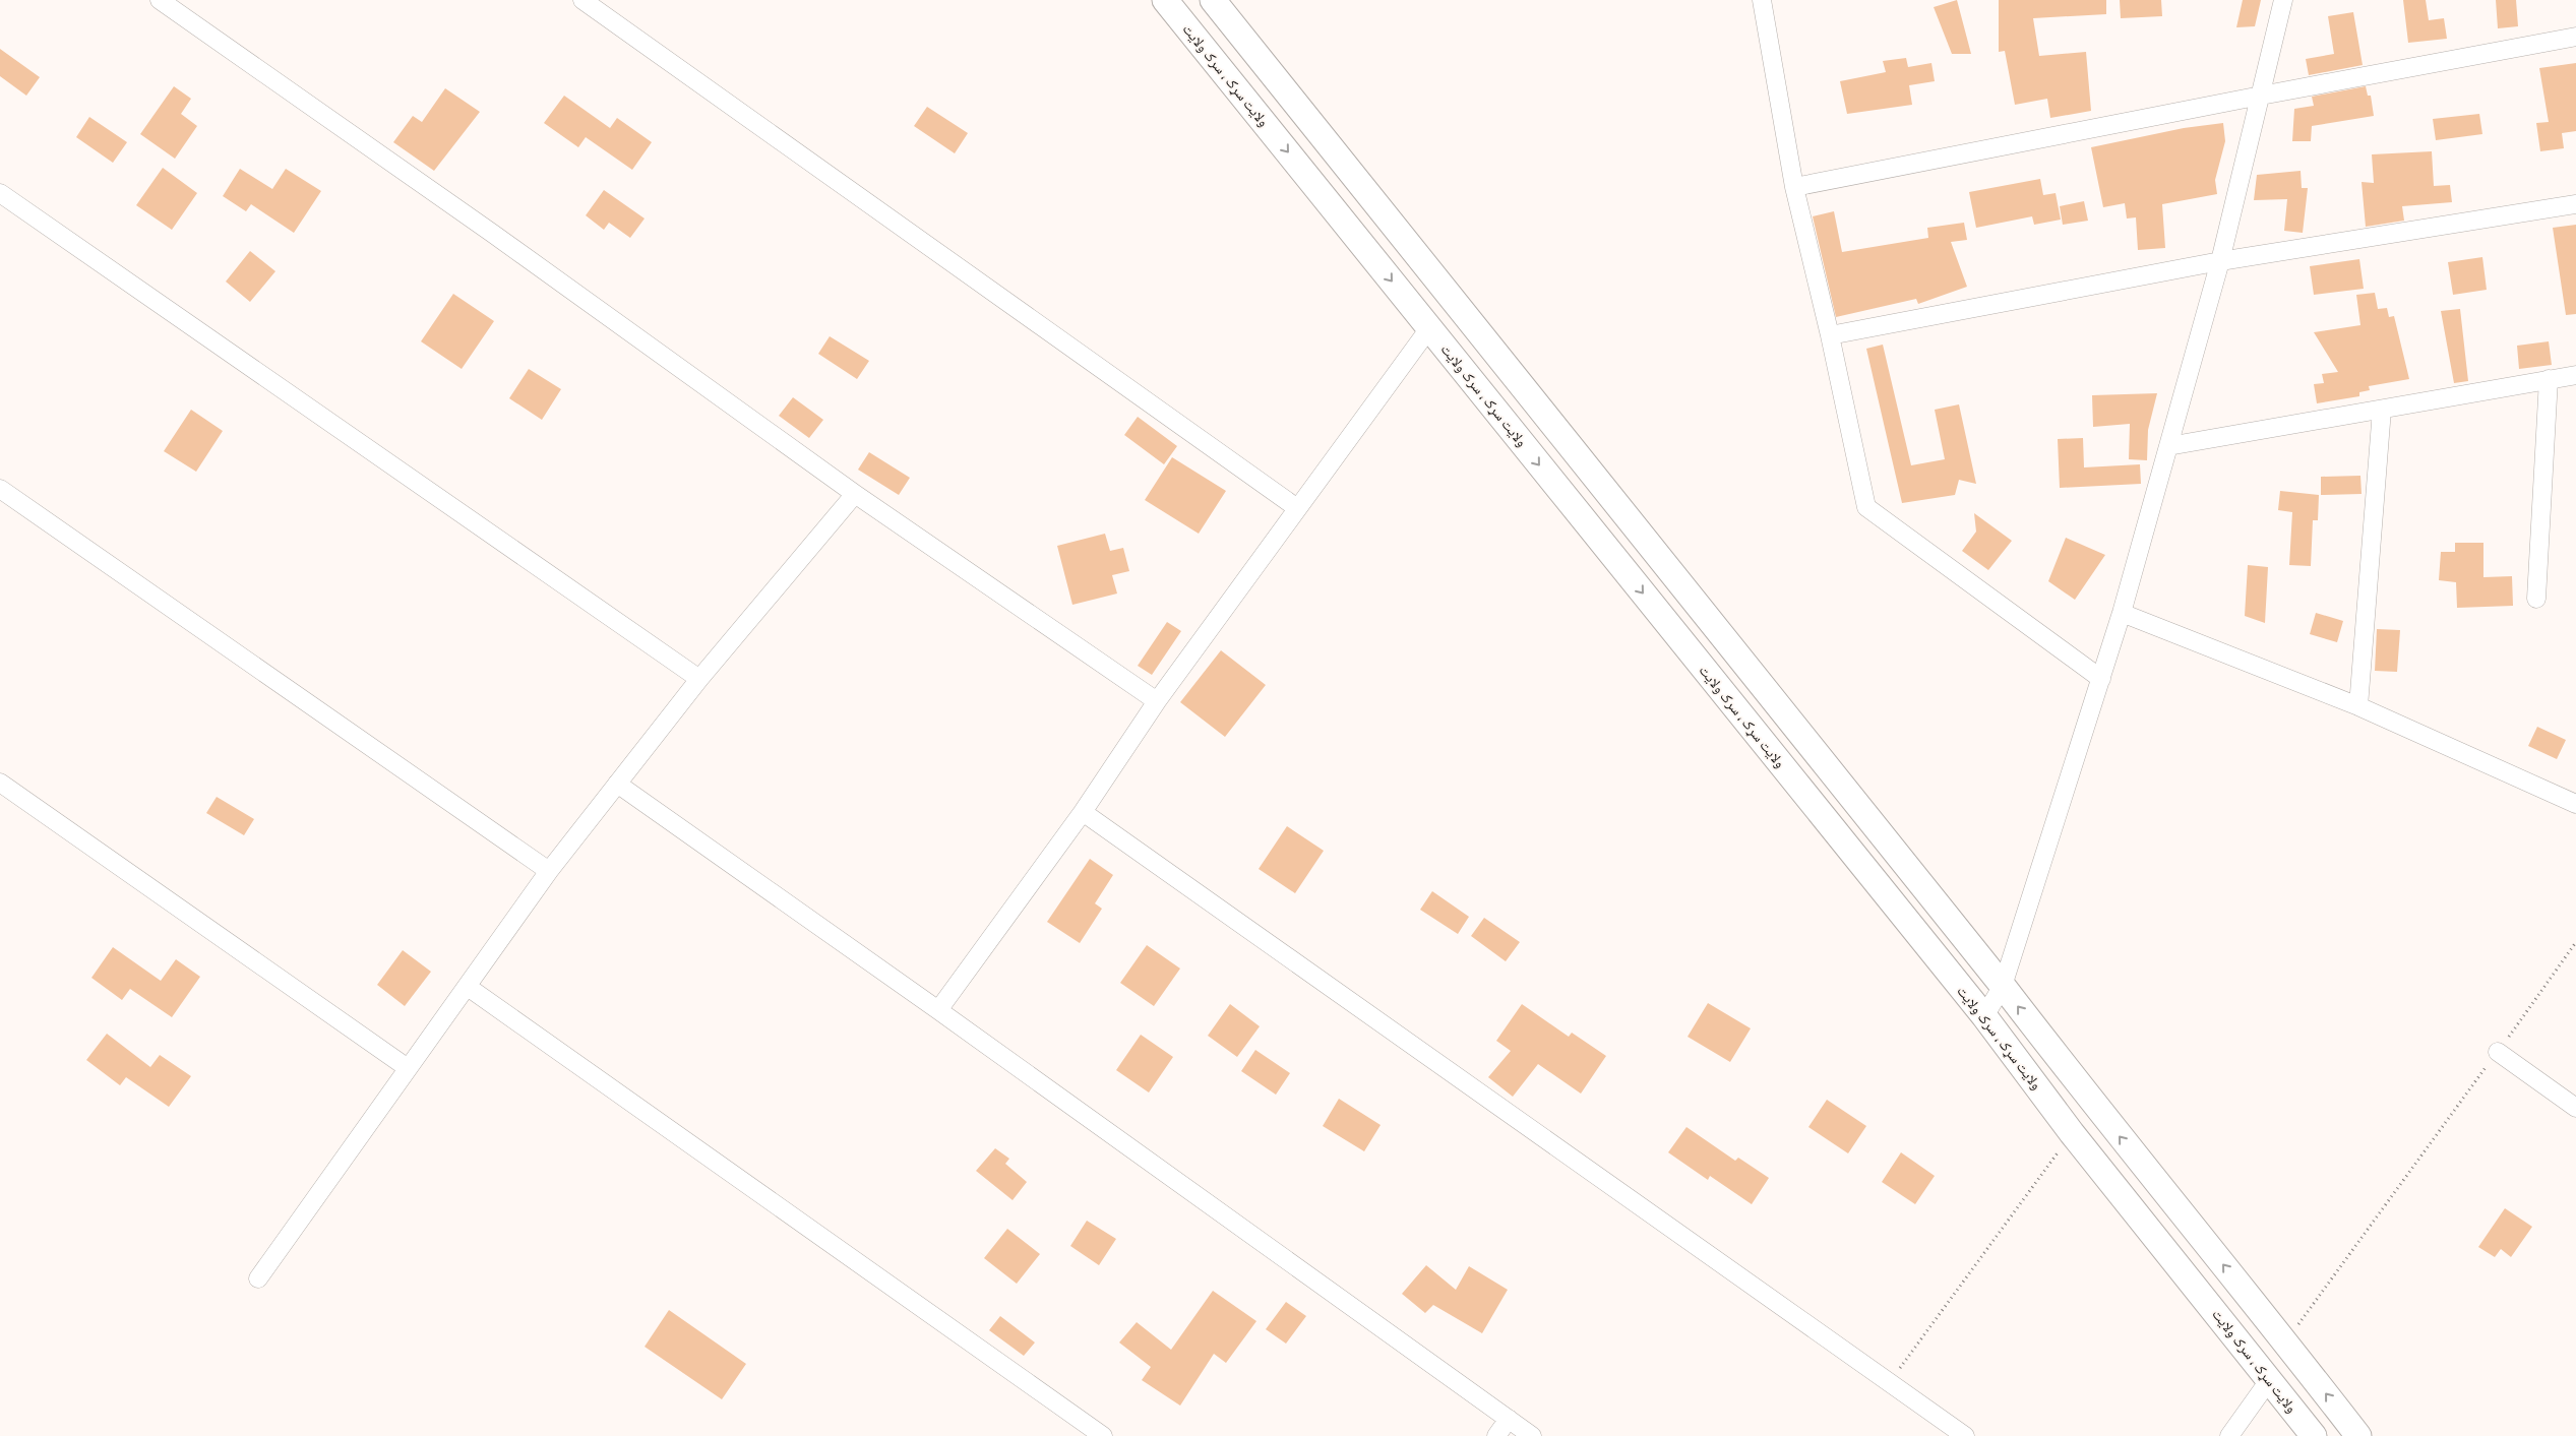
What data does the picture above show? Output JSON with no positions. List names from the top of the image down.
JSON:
{
  "streets": {
    "main road": ["ولایت سړک ، سرک ولایت"]
  }
}
